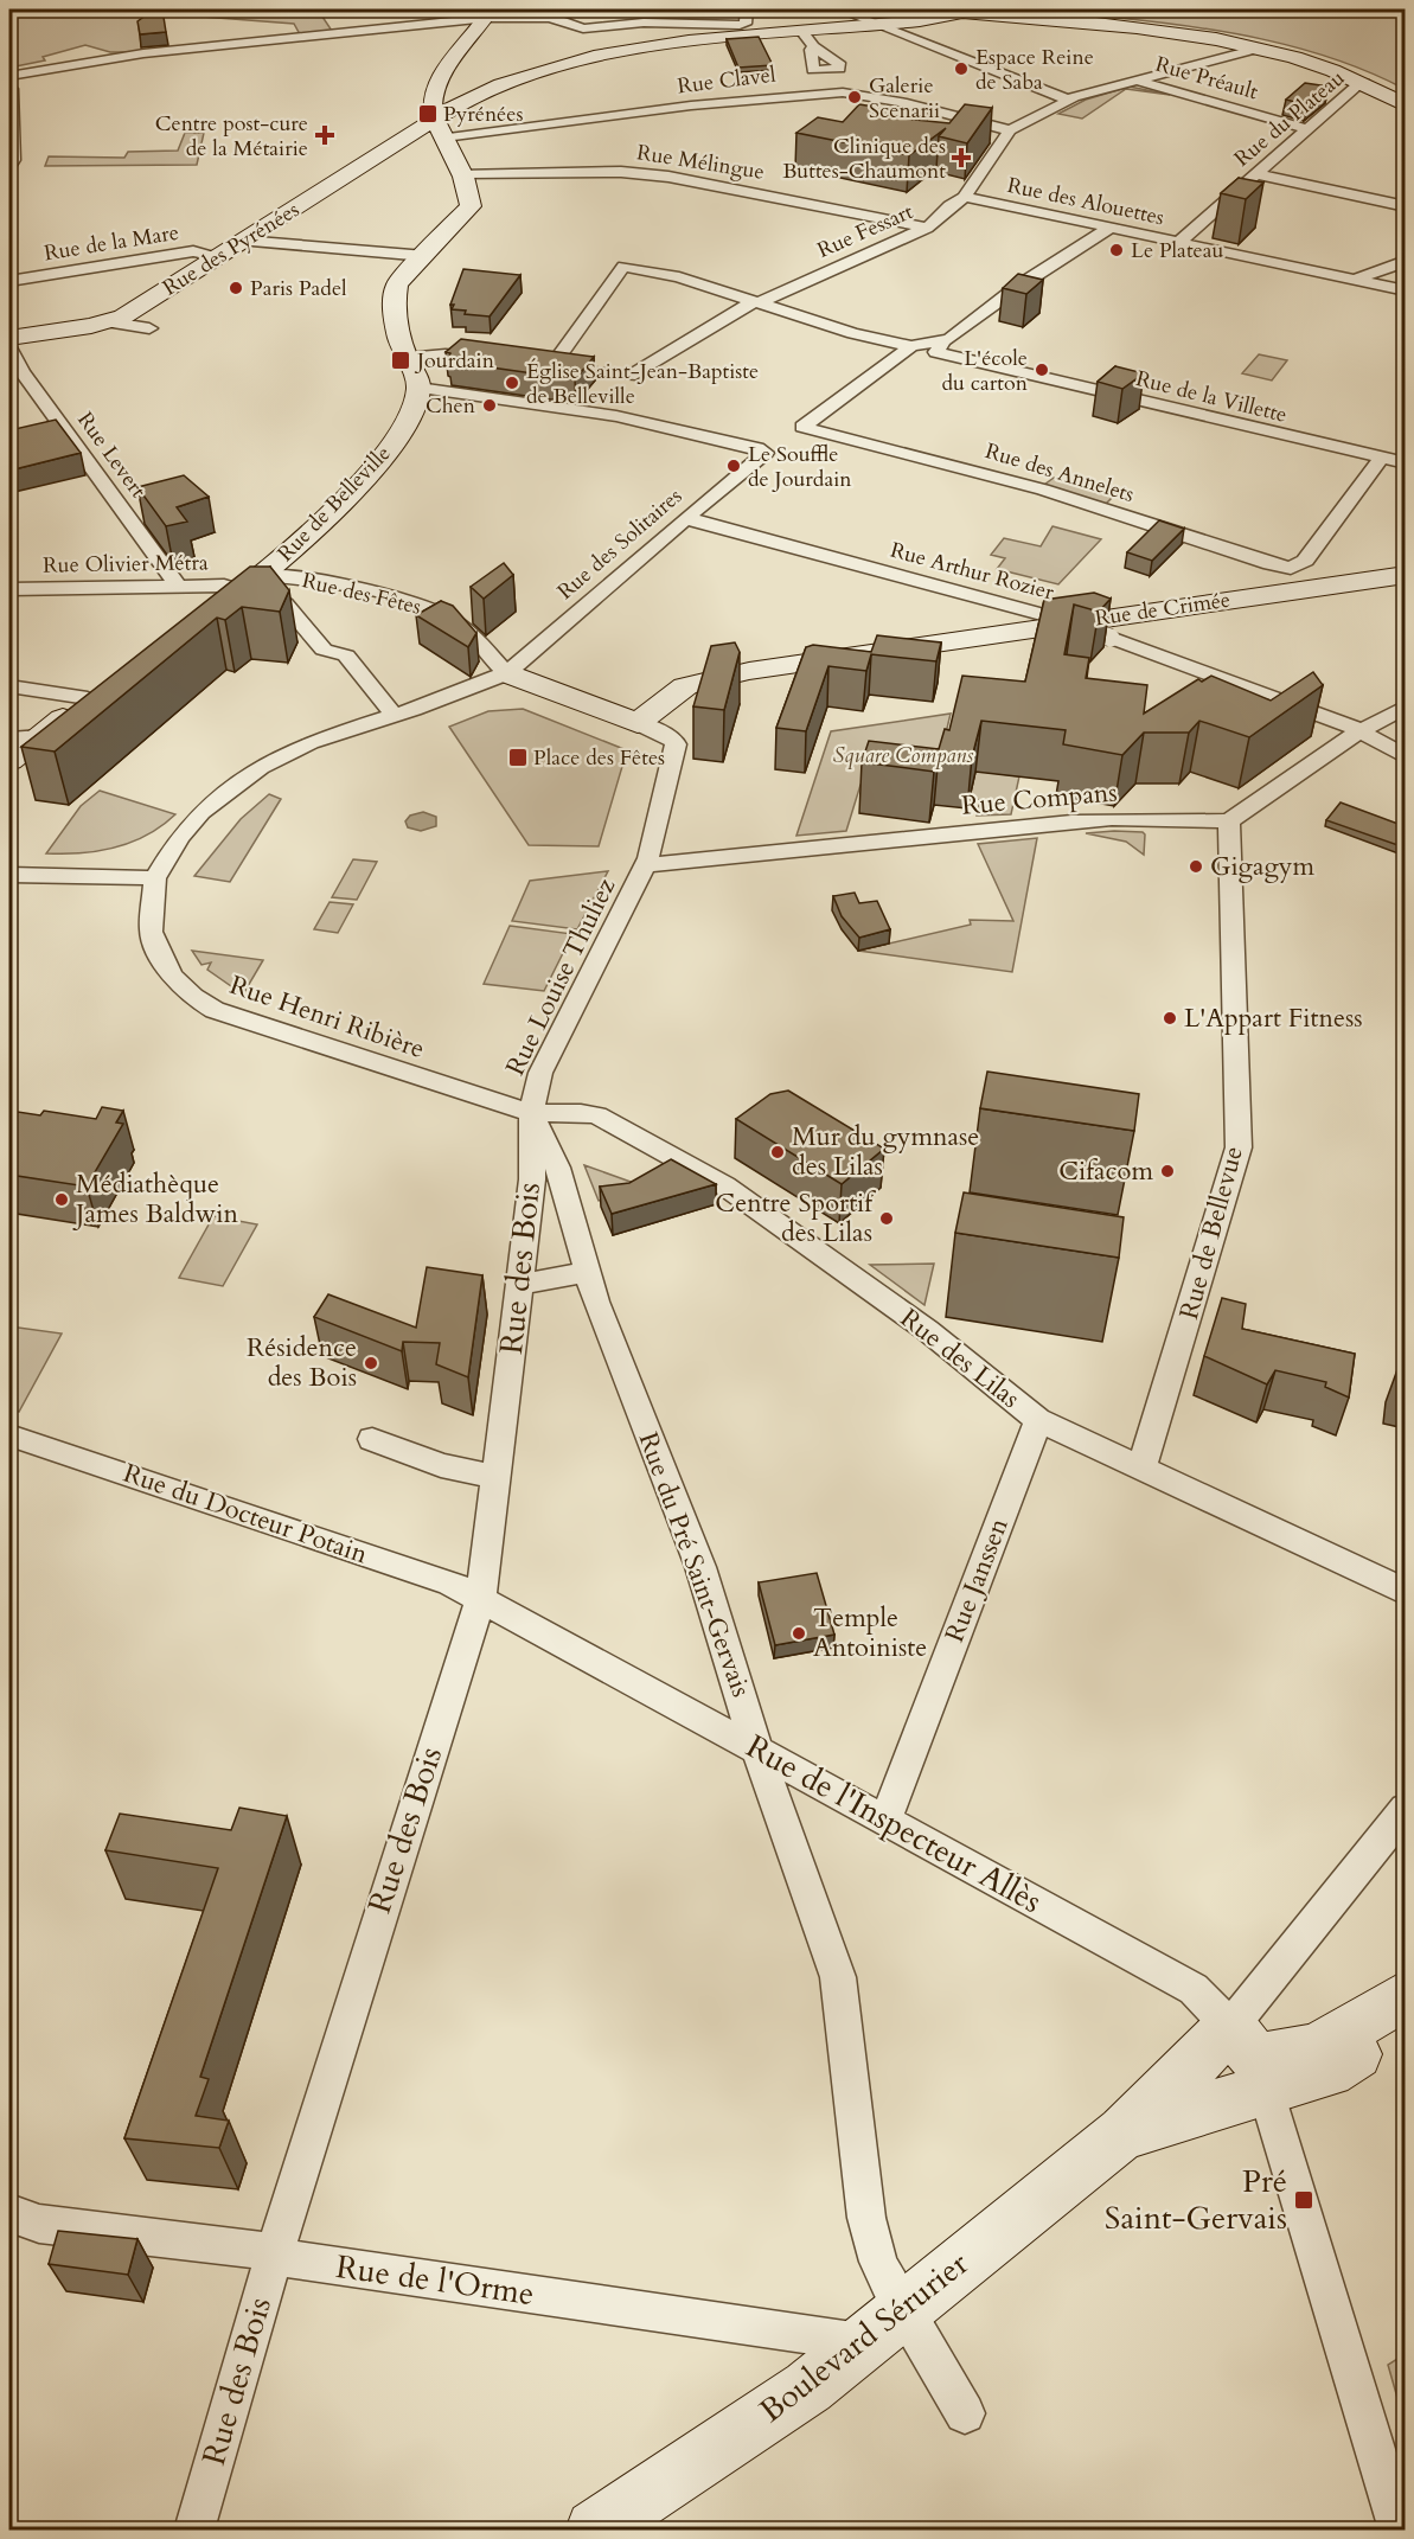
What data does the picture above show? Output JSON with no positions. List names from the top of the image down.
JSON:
{
  "streets": {
    "main road": [
      "Rue des Pyrénées",
      "Rue de Belleville",
      "Rue des Fêtes",
      "Rue de Crimée",
      "Boulevard Sérurier"
    ],
    "street": [
      "Rue Préault",
      "Rue Clavel",
      "Rue du Plateau",
      "Rue Mélingue",
      "Rue des Alouettes",
      "Rue Fessart",
      "Rue de la Mare",
      "Rue de la Villette",
      "Rue Levert",
      "Rue des Annelets",
      "Rue des Solitaires",
      "Rue Olivier Métra",
      "Rue Arthur Rozier",
      "Rue Compans",
      "Rue Louise Thuliez",
      "Rue Henri Ribière",
      "Rue de Bellevue",
      "Rue des Bois",
      "Rue des Lilas",
      "Rue du Docteur Potain",
      "Rue du Pré Saint-Gervais",
      "Rue Janssen",
      "Rue de l'Inspecteur Allès",
      "Rue de l'Orme"
    ]
  },
  "crossings": [
    ["Rue Préault", "Rue du Plateau"],
    ["Rue Préault", "Rue Fessart"],
    ["Rue Clavel", "Rue Fessart"],
    ["Rue du Plateau", "Rue des Alouettes"],
    ["Rue du Plateau", "Rue des Pyrénées"],
    ["Rue Mélingue", "Rue Fessart"],
    ["Rue des Alouettes", "Rue Fessart"],
    ["Rue Fessart", "Rue des Pyrénées"],
    ["Rue de la Mare", "Rue des Pyrénées"],
    ["Rue de la Villette", "Rue des Annelets"],
    ["Rue Levert", "Rue Olivier Métra"],
    ["Rue de Belleville", "Rue des Solitaires"],
    ["Rue de Belleville", "Rue Olivier Métra"],
    ["Rue de Belleville", "Rue des Fêtes"],
    ["Rue des Solitaires", "Rue Arthur Rozier"],
    ["Rue des Solitaires", "Rue des Fêtes"],
    ["Rue Olivier Métra", "Rue des Fêtes"],
    ["Rue des Fêtes", "Rue de Crimée"],
    ["Rue Compans", "Rue Louise Thuliez"],
    ["Rue Compans", "Rue de Bellevue"],
    ["Rue Louise Thuliez", "Rue Henri Ribière"],
    ["Rue Louise Thuliez", "Rue des Bois"],
    ["Rue Louise Thuliez", "Rue des Lilas"],
    ["Rue Louise Thuliez", "Rue du Pré Saint-Gervais"],
    ["Rue Henri Ribière", "Rue des Bois"],
    ["Rue Henri Ribière", "Rue des Lilas"],
    ["Rue Henri Ribière", "Rue du Pré Saint-Gervais"],
    ["Rue de Bellevue", "Rue des Lilas"],
    ["Rue des Bois", "Rue des Lilas"],
    ["Rue des Bois", "Rue du Docteur Potain"],
    ["Rue des Bois", "Rue du Pré Saint-Gervais"],
    ["Rue des Bois", "Rue de l'Inspecteur Allès"],
    ["Rue des Bois", "Rue de l'Orme"],
    ["Rue des Lilas", "Rue du Pré Saint-Gervais"],
    ["Rue des Lilas", "Rue Janssen"],
    ["Rue du Docteur Potain", "Rue de l'Inspecteur Allès"],
    ["Rue du Pré Saint-Gervais", "Rue de l'Inspecteur Allès"],
    ["Rue du Pré Saint-Gervais", "Rue de l'Orme"],
    ["Rue du Pré Saint-Gervais", "Boulevard Sérurier"],
    ["Rue Janssen", "Rue de l'Inspecteur Allès"],
    ["Rue de l'Inspecteur Allès", "Boulevard Sérurier"],
    ["Rue de l'Orme", "Boulevard Sérurier"]
  ],
  "parks": ["Square Compans"],
  "places": {
    "other": [
      "Espace Reine de Saba",
      "Galerie Scenarii",
      "Le Plateau",
      "Paris Padel",
      "L'école du carton",
      "Église Saint-Jean-Baptiste de Belleville",
      "Chen",
      "Le Souffle de Jourdain",
      "Gigagym",
      "L'Appart Fitness",
      "Mur du gymnase des Lilas",
      "Cifacom",
      "Médiathèque James Baldwin",
      "Centre Sportif des Lilas",
      "Résidence des Bois",
      "Temple Antoiniste"
    ],
    "transit": [
      "Pyrénées",
      "Jourdain",
      "Place des Fêtes",
      "Pré Saint-Gervais"
    ],
    "health": ["Centre post-cure de la Métairie", "Clinique des Buttes-Chaumont"]
  }
}
